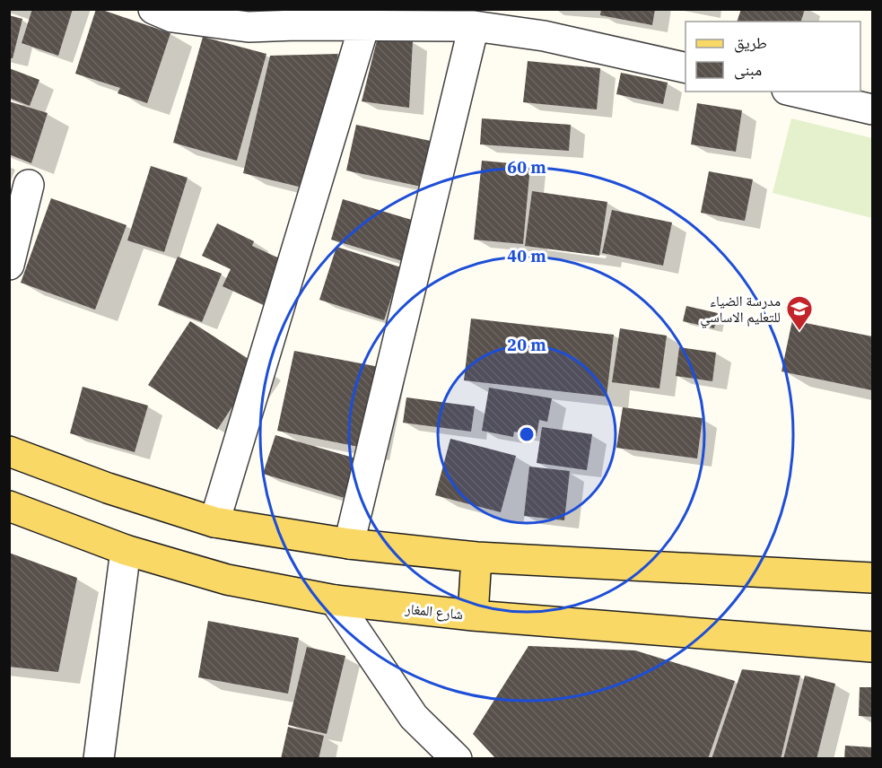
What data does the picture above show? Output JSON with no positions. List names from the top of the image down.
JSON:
{
  "streets": {
    "main road": ["شارع المغار"]
  },
  "places": {
    "school or university": ["مدرسة الضياء للتعليم الاساسي"]
  },
  "legend": ["طريق", "مبنى"],
  "rings": ["60 m", "40 m", "20 m"]
}
